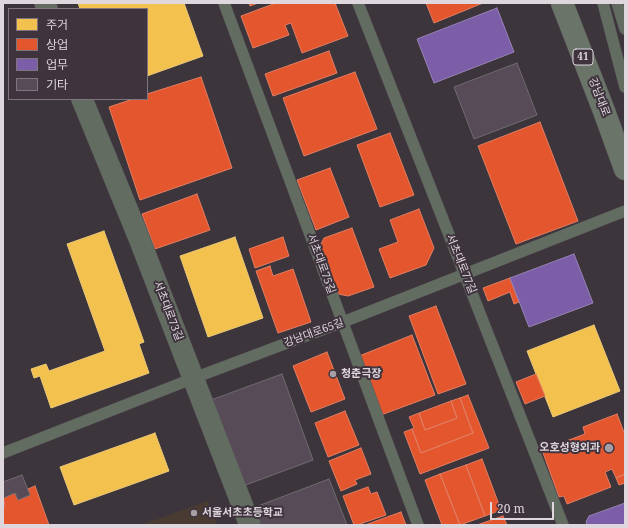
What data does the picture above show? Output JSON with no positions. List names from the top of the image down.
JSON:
{
  "streets": {
    "main road": ["41", "강남대로"],
    "street": ["서초대로73길"],
    "lane": ["서초대로75길", "서초대로77길", "강남대로65길"]
  },
  "crossings": [
    ["서초대로75길", "강남대로65길"],
    ["서초대로77길", "강남대로65길"],
    ["서초대로73길", "강남대로65길"]
  ],
  "places": ["청춘극장", "오호성형외과", "서울서초초등학교"],
  "legend": [
    "주거",
    "상업",
    "업무",
    "기타"
  ],
  "scale_bar": "20 m"
}
